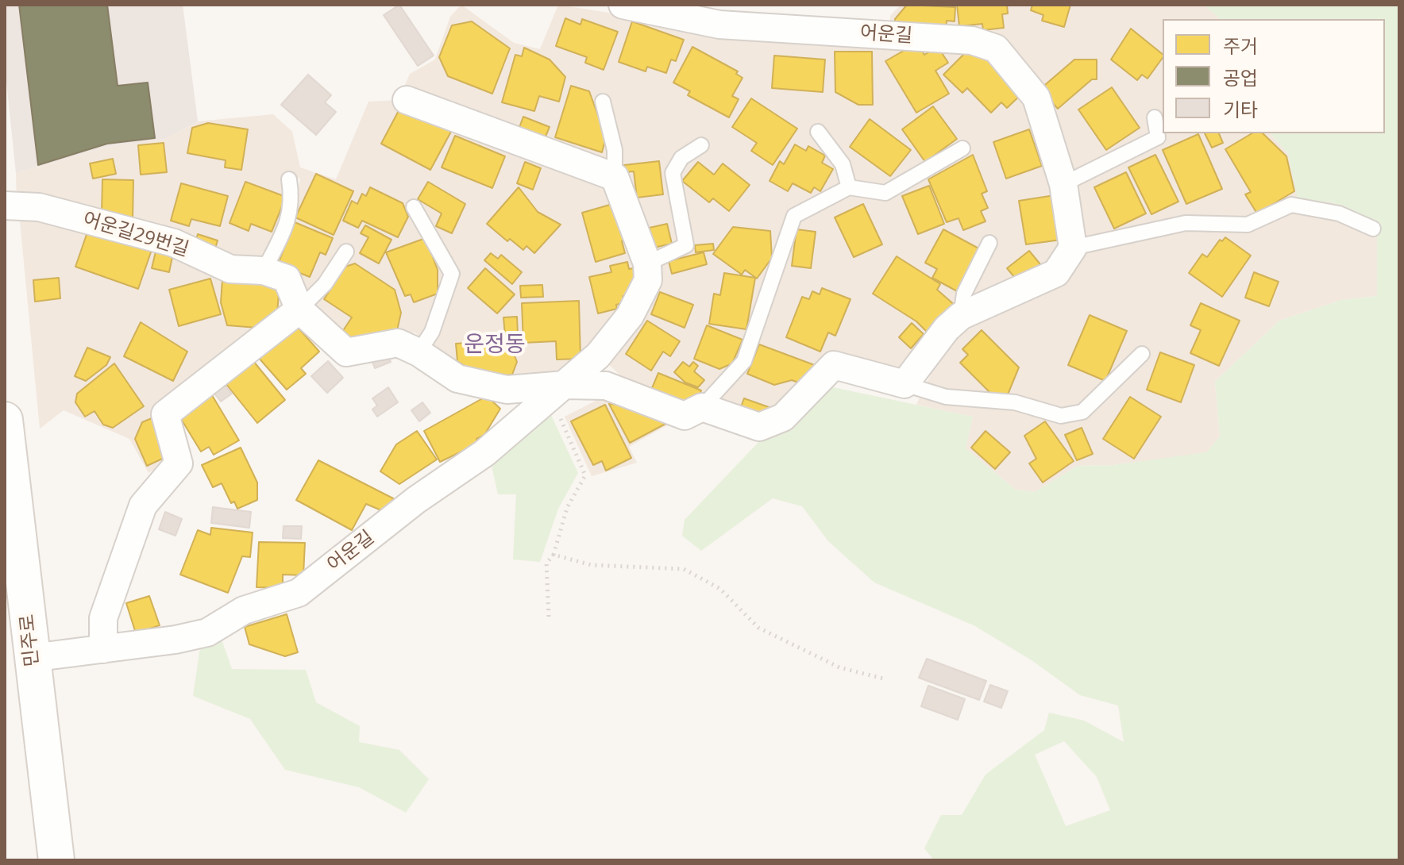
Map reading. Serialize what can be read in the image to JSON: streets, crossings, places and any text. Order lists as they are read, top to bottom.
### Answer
{
  "streets": {
    "main road": ["민주로"],
    "street": ["어운길", "어운길29번길"]
  },
  "crossings": [
    ["어운길", "어운길29번길"],
    ["어운길", "민주로"]
  ],
  "districts": ["운정동"],
  "legend": ["주거", "공업", "기타"]
}
